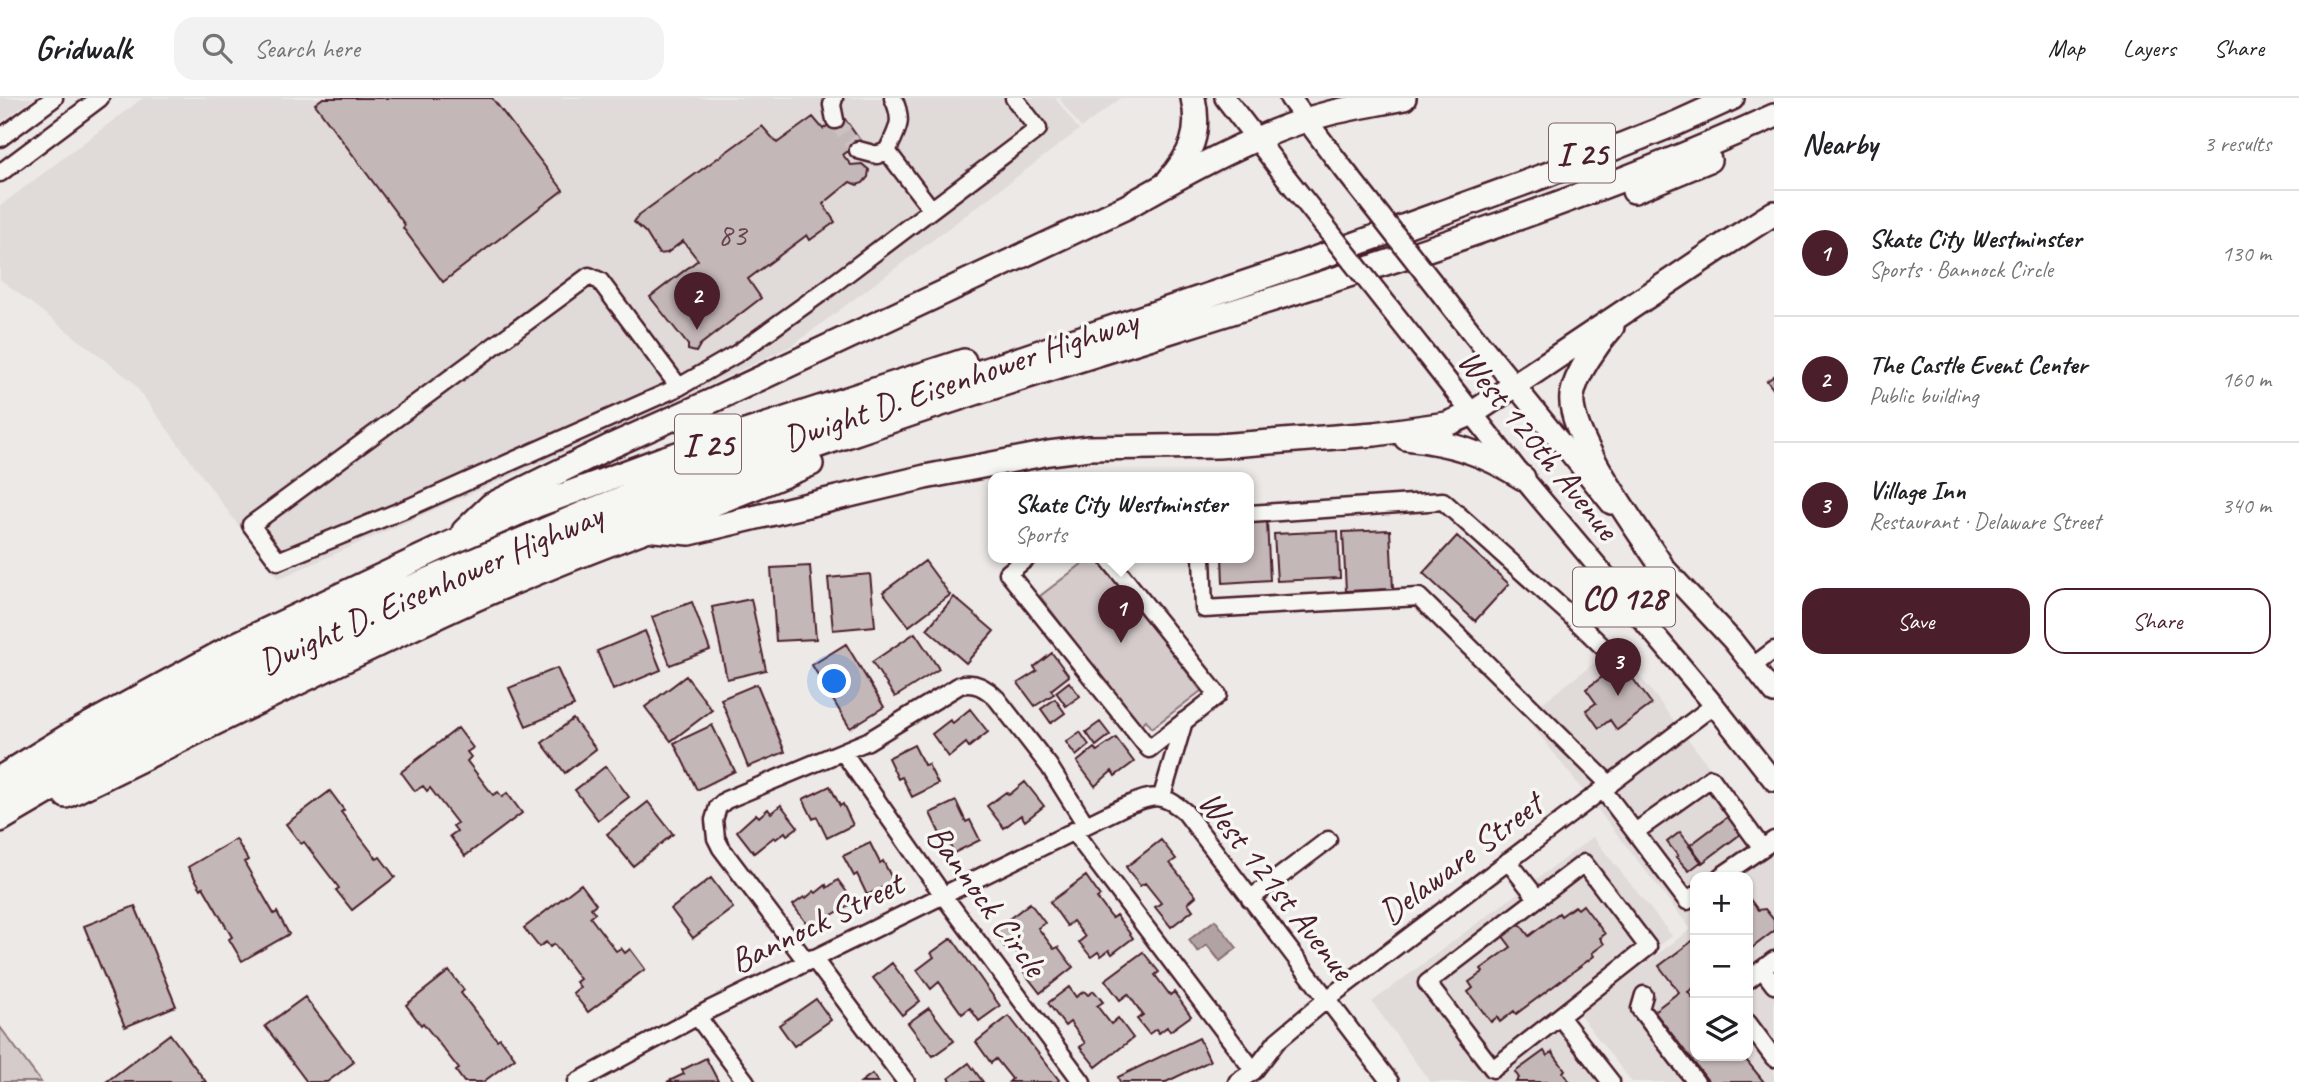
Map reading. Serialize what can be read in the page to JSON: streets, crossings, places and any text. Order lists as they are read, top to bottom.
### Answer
{
  "streets": {
    "highway": ["I 25", "Dwight D. Eisenhower Highway"],
    "main road": ["West 120th Avenue", "CO 128"],
    "street": [
      "Delaware Street",
      "West 121st Avenue",
      "Bannock Circle",
      "Bannock Street"
    ]
  },
  "crossings": [
    ["West 120th Avenue", "Delaware Street"],
    ["Delaware Street", "West 121st Avenue"],
    ["West 121st Avenue", "Bannock Street"],
    ["Bannock Circle", "Bannock Street"]
  ],
  "house_numbers": ["83"],
  "page": {
    "header": "Gridwalk",
    "search": "Search here",
    "nav": ["Map", "Layers", "Share"],
    "heading": ["Nearby", "3 results"],
    "list": [
      {
        "mark": "1",
        "name": "Skate City Westminster",
        "note": "Sports · Bannock Circle",
        "value": "130 m"
      },
      {
        "mark": "2",
        "name": "The Castle Event Center",
        "note": "Public building",
        "value": "160 m"
      },
      {
        "mark": "3",
        "name": "Village Inn",
        "note": "Restaurant · Delaware Street",
        "value": "340 m"
      }
    ],
    "pins": ["2", "1", "3"],
    "popup": ["Skate City Westminster", "Sports"],
    "buttons": ["Save", "Share"],
    "map_buttons": ["+", "−"]
  }
}
